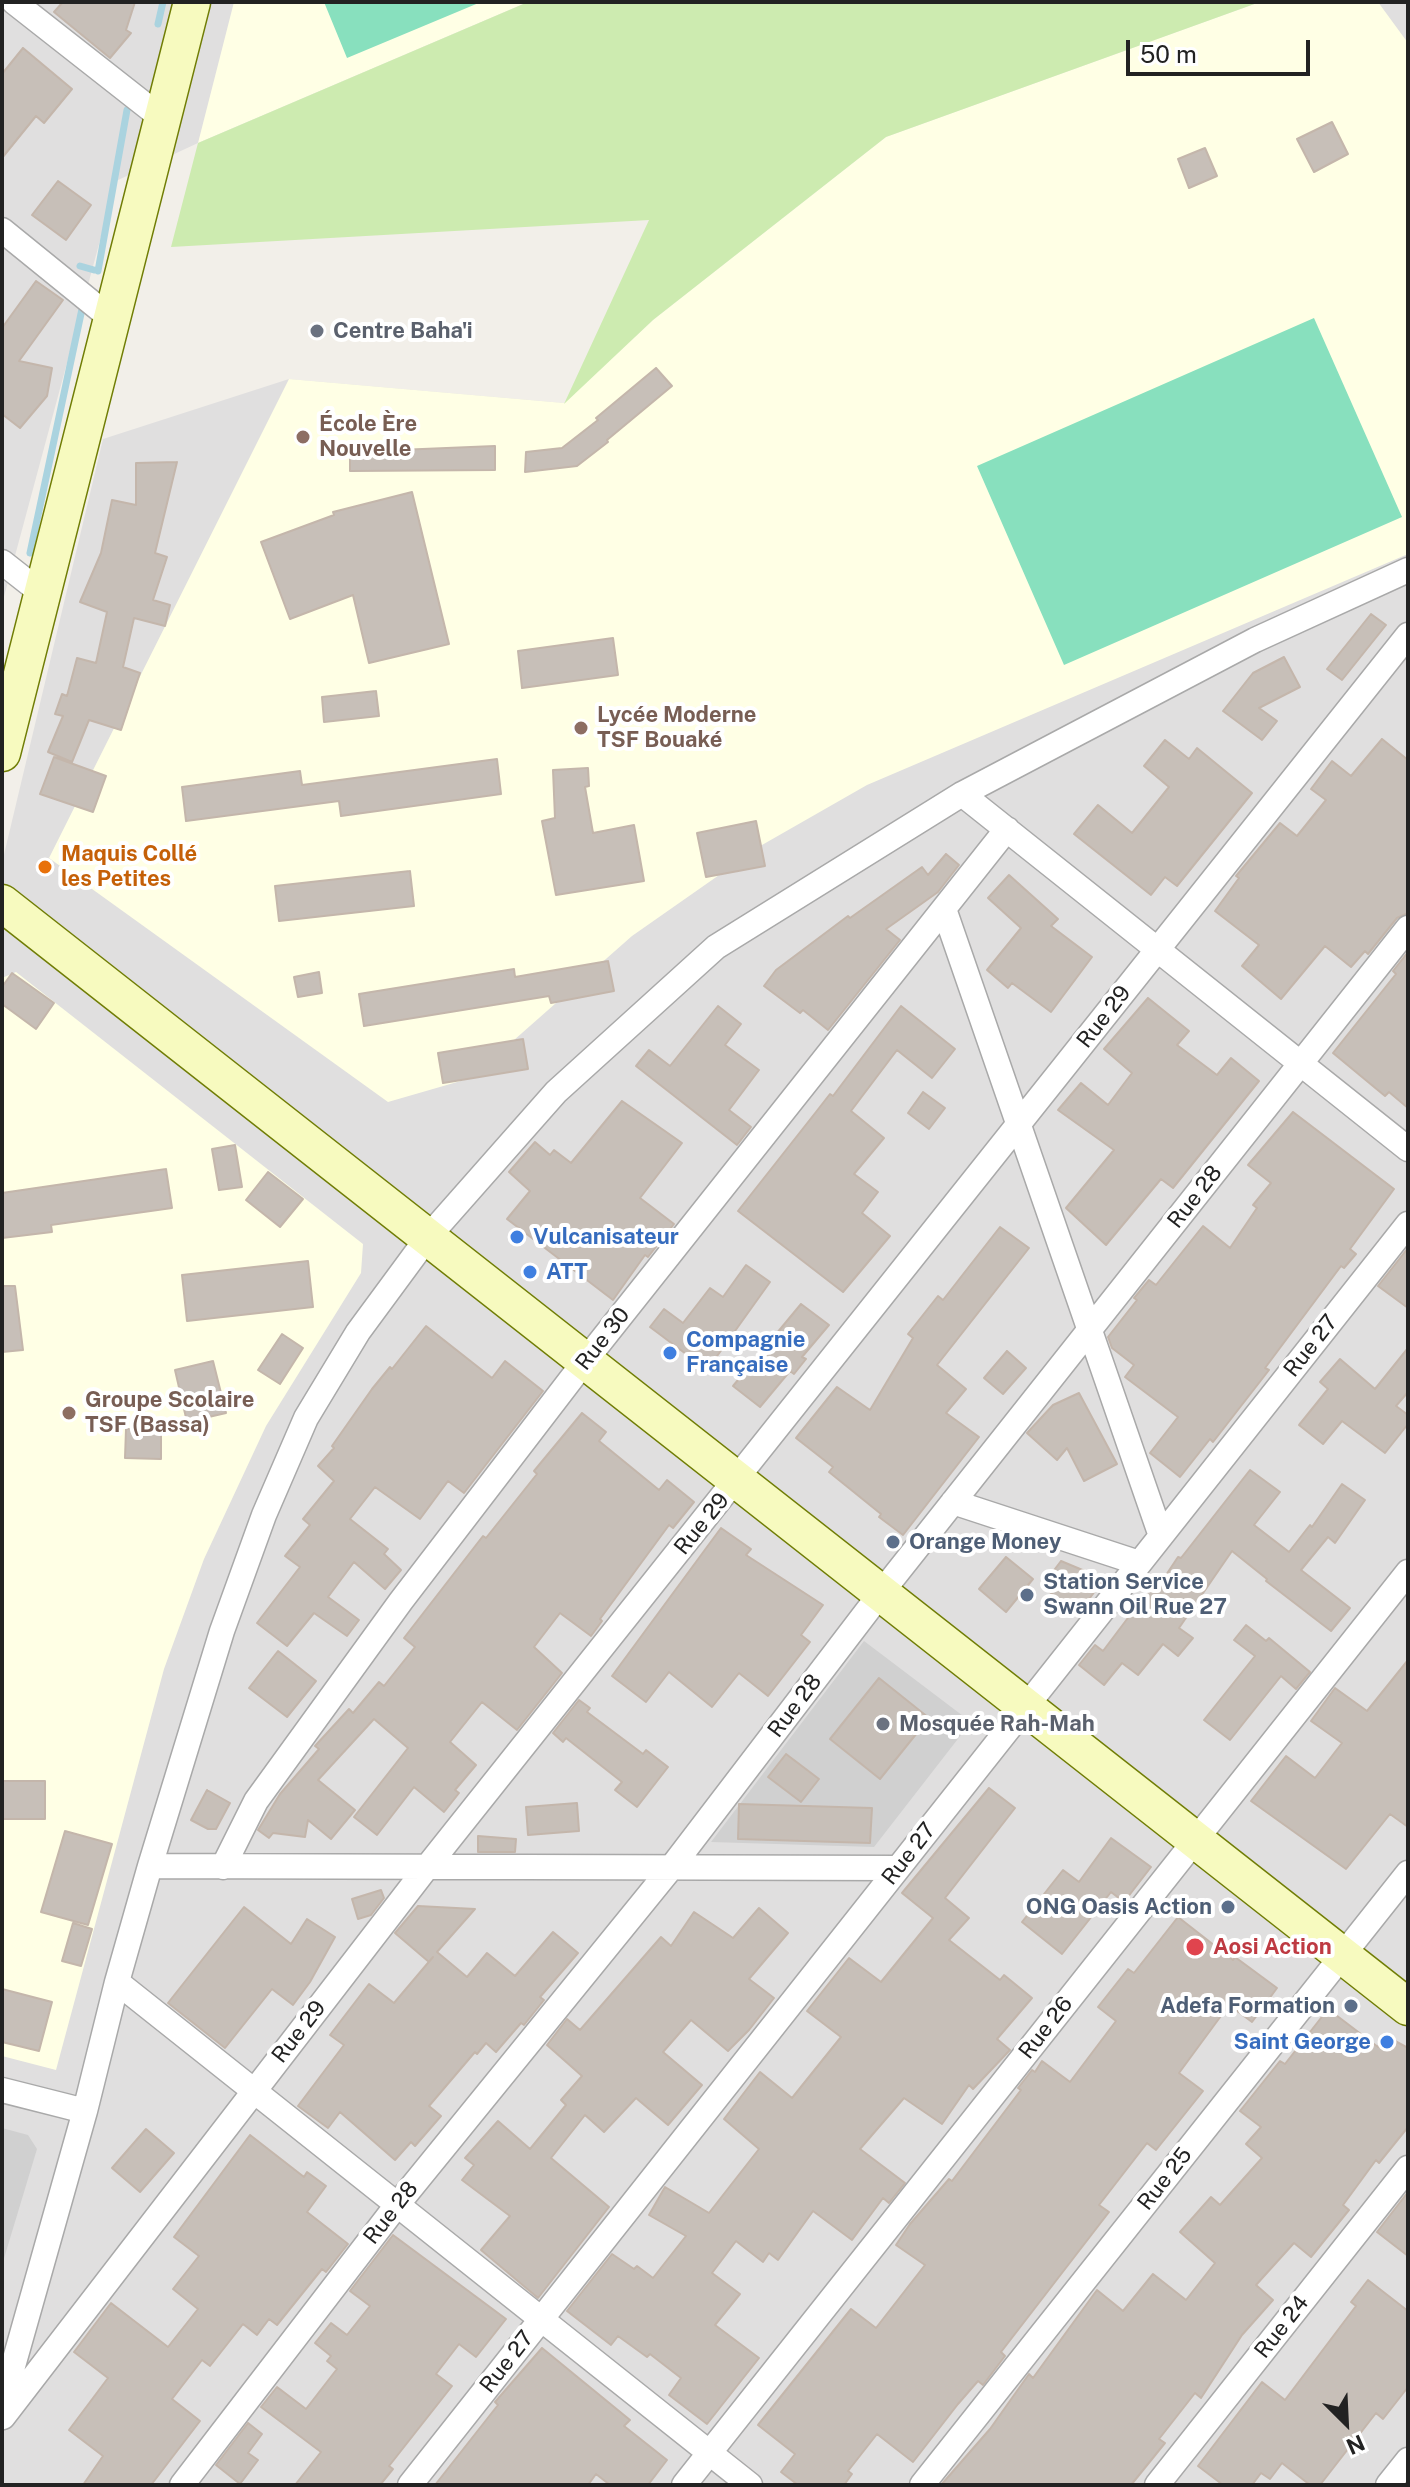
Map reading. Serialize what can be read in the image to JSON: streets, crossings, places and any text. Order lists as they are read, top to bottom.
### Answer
{
  "streets": {
    "street": [
      "Rue 29",
      "Rue 28",
      "Rue 30",
      "Rue 27",
      "Rue 26",
      "Rue 25",
      "Rue 24"
    ]
  },
  "places": [
    "Centre Baha'i",
    "École Ère Nouvelle",
    "Lycée Moderne TSF Bouaké",
    "Maquis Collé les Petites",
    "Vulcanisateur",
    "ATT",
    "Compagnie Française",
    "Groupe Scolaire TSF (Bassa)",
    "Orange Money",
    "Station Service Swann Oil Rue 27",
    "Mosquée Rah-Mah",
    "ONG Oasis Action",
    "Aosi Action",
    "Adefa Formation",
    "Saint George"
  ],
  "scale_bar": "50 m",
  "north": "bottom right"
}
